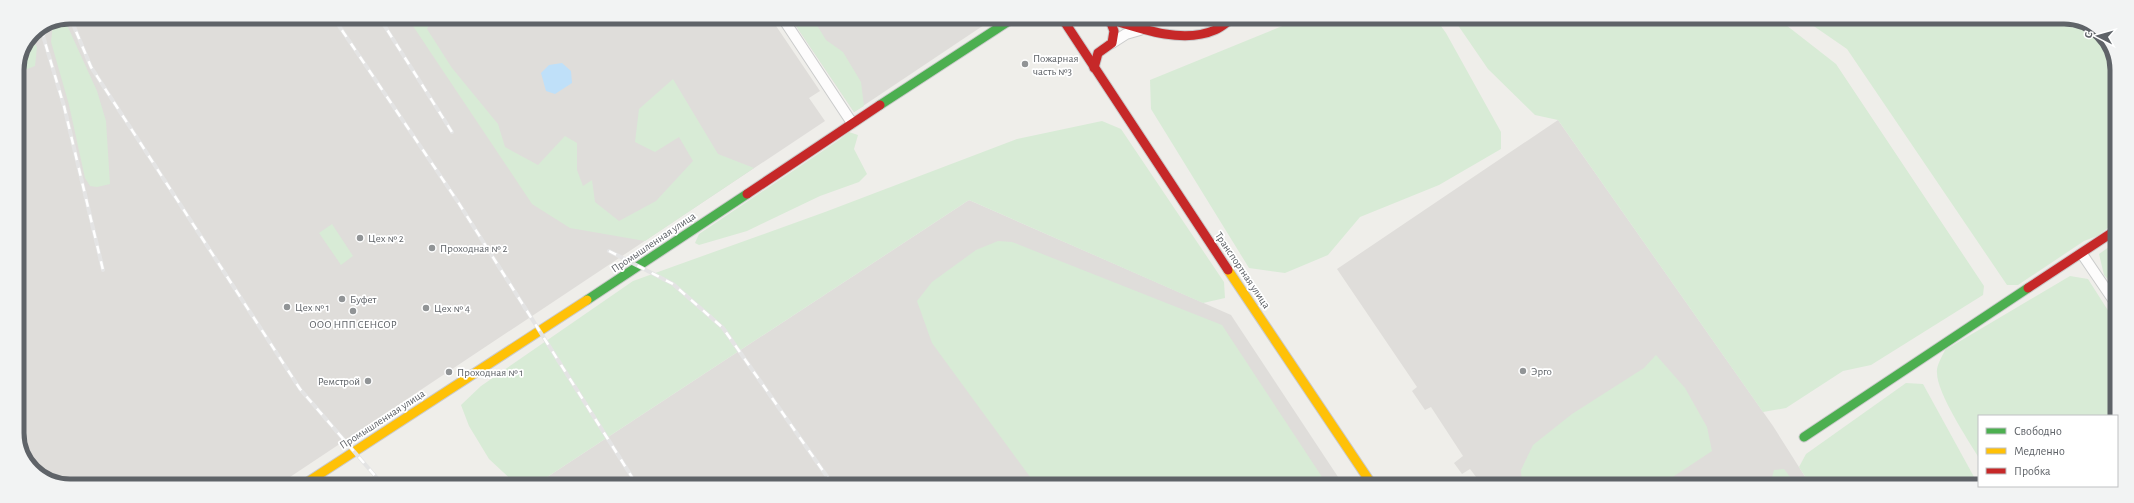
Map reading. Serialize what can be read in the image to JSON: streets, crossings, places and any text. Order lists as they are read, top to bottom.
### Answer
{
  "streets": {
    "street": ["Промышленная улица", "Транспортная улица"]
  },
  "places": [
    "Пожарная часть №3",
    "Цех № 2",
    "Проходная № 2",
    "Буфет",
    "Цех № 1",
    "Цех № 4",
    "ООО НПП СЕНСОР",
    "Эрго",
    "Проходная № 1",
    "Ремстрой"
  ],
  "legend": ["Свободно", "Медленно", "Пробка"],
  "north": "left"
}
